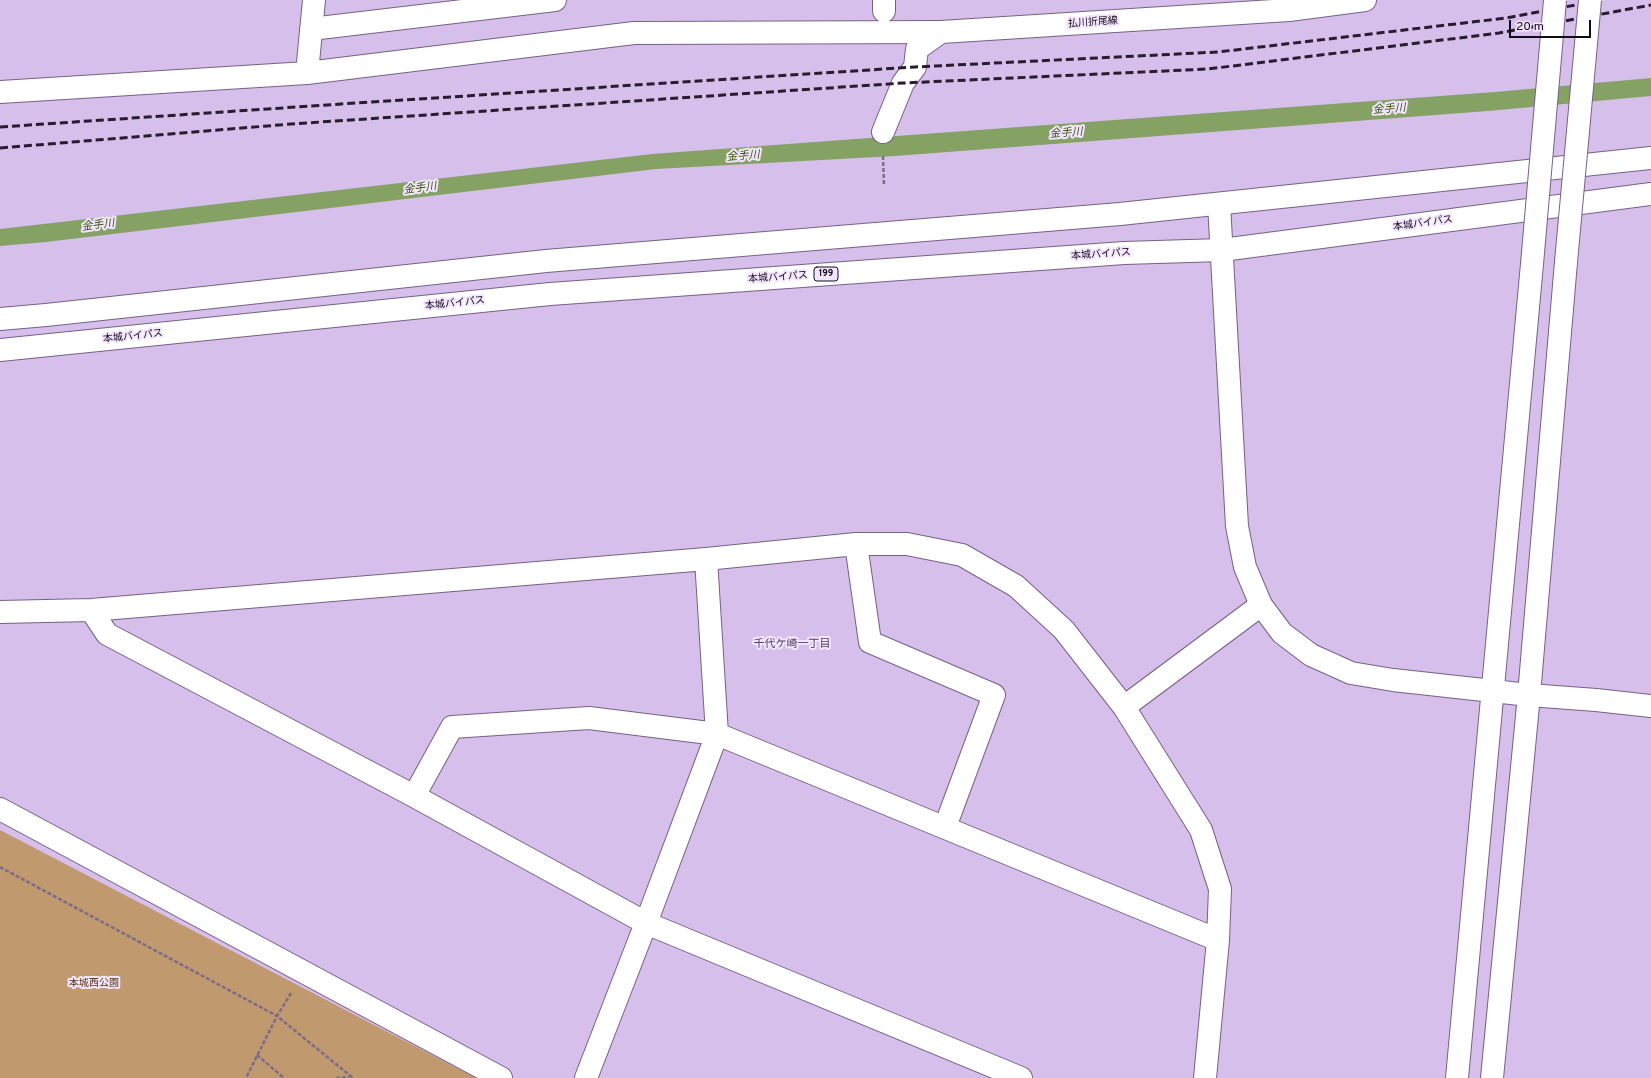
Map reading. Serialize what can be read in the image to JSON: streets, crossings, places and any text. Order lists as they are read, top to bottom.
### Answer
{
  "streets": {
    "main road": ["払川折尾線", "本城バイパス", "199"]
  },
  "districts": ["千代ケ崎一丁目"],
  "water": ["金手川"],
  "parks": ["本城西公園"],
  "scale_bar": "20 m"
}
